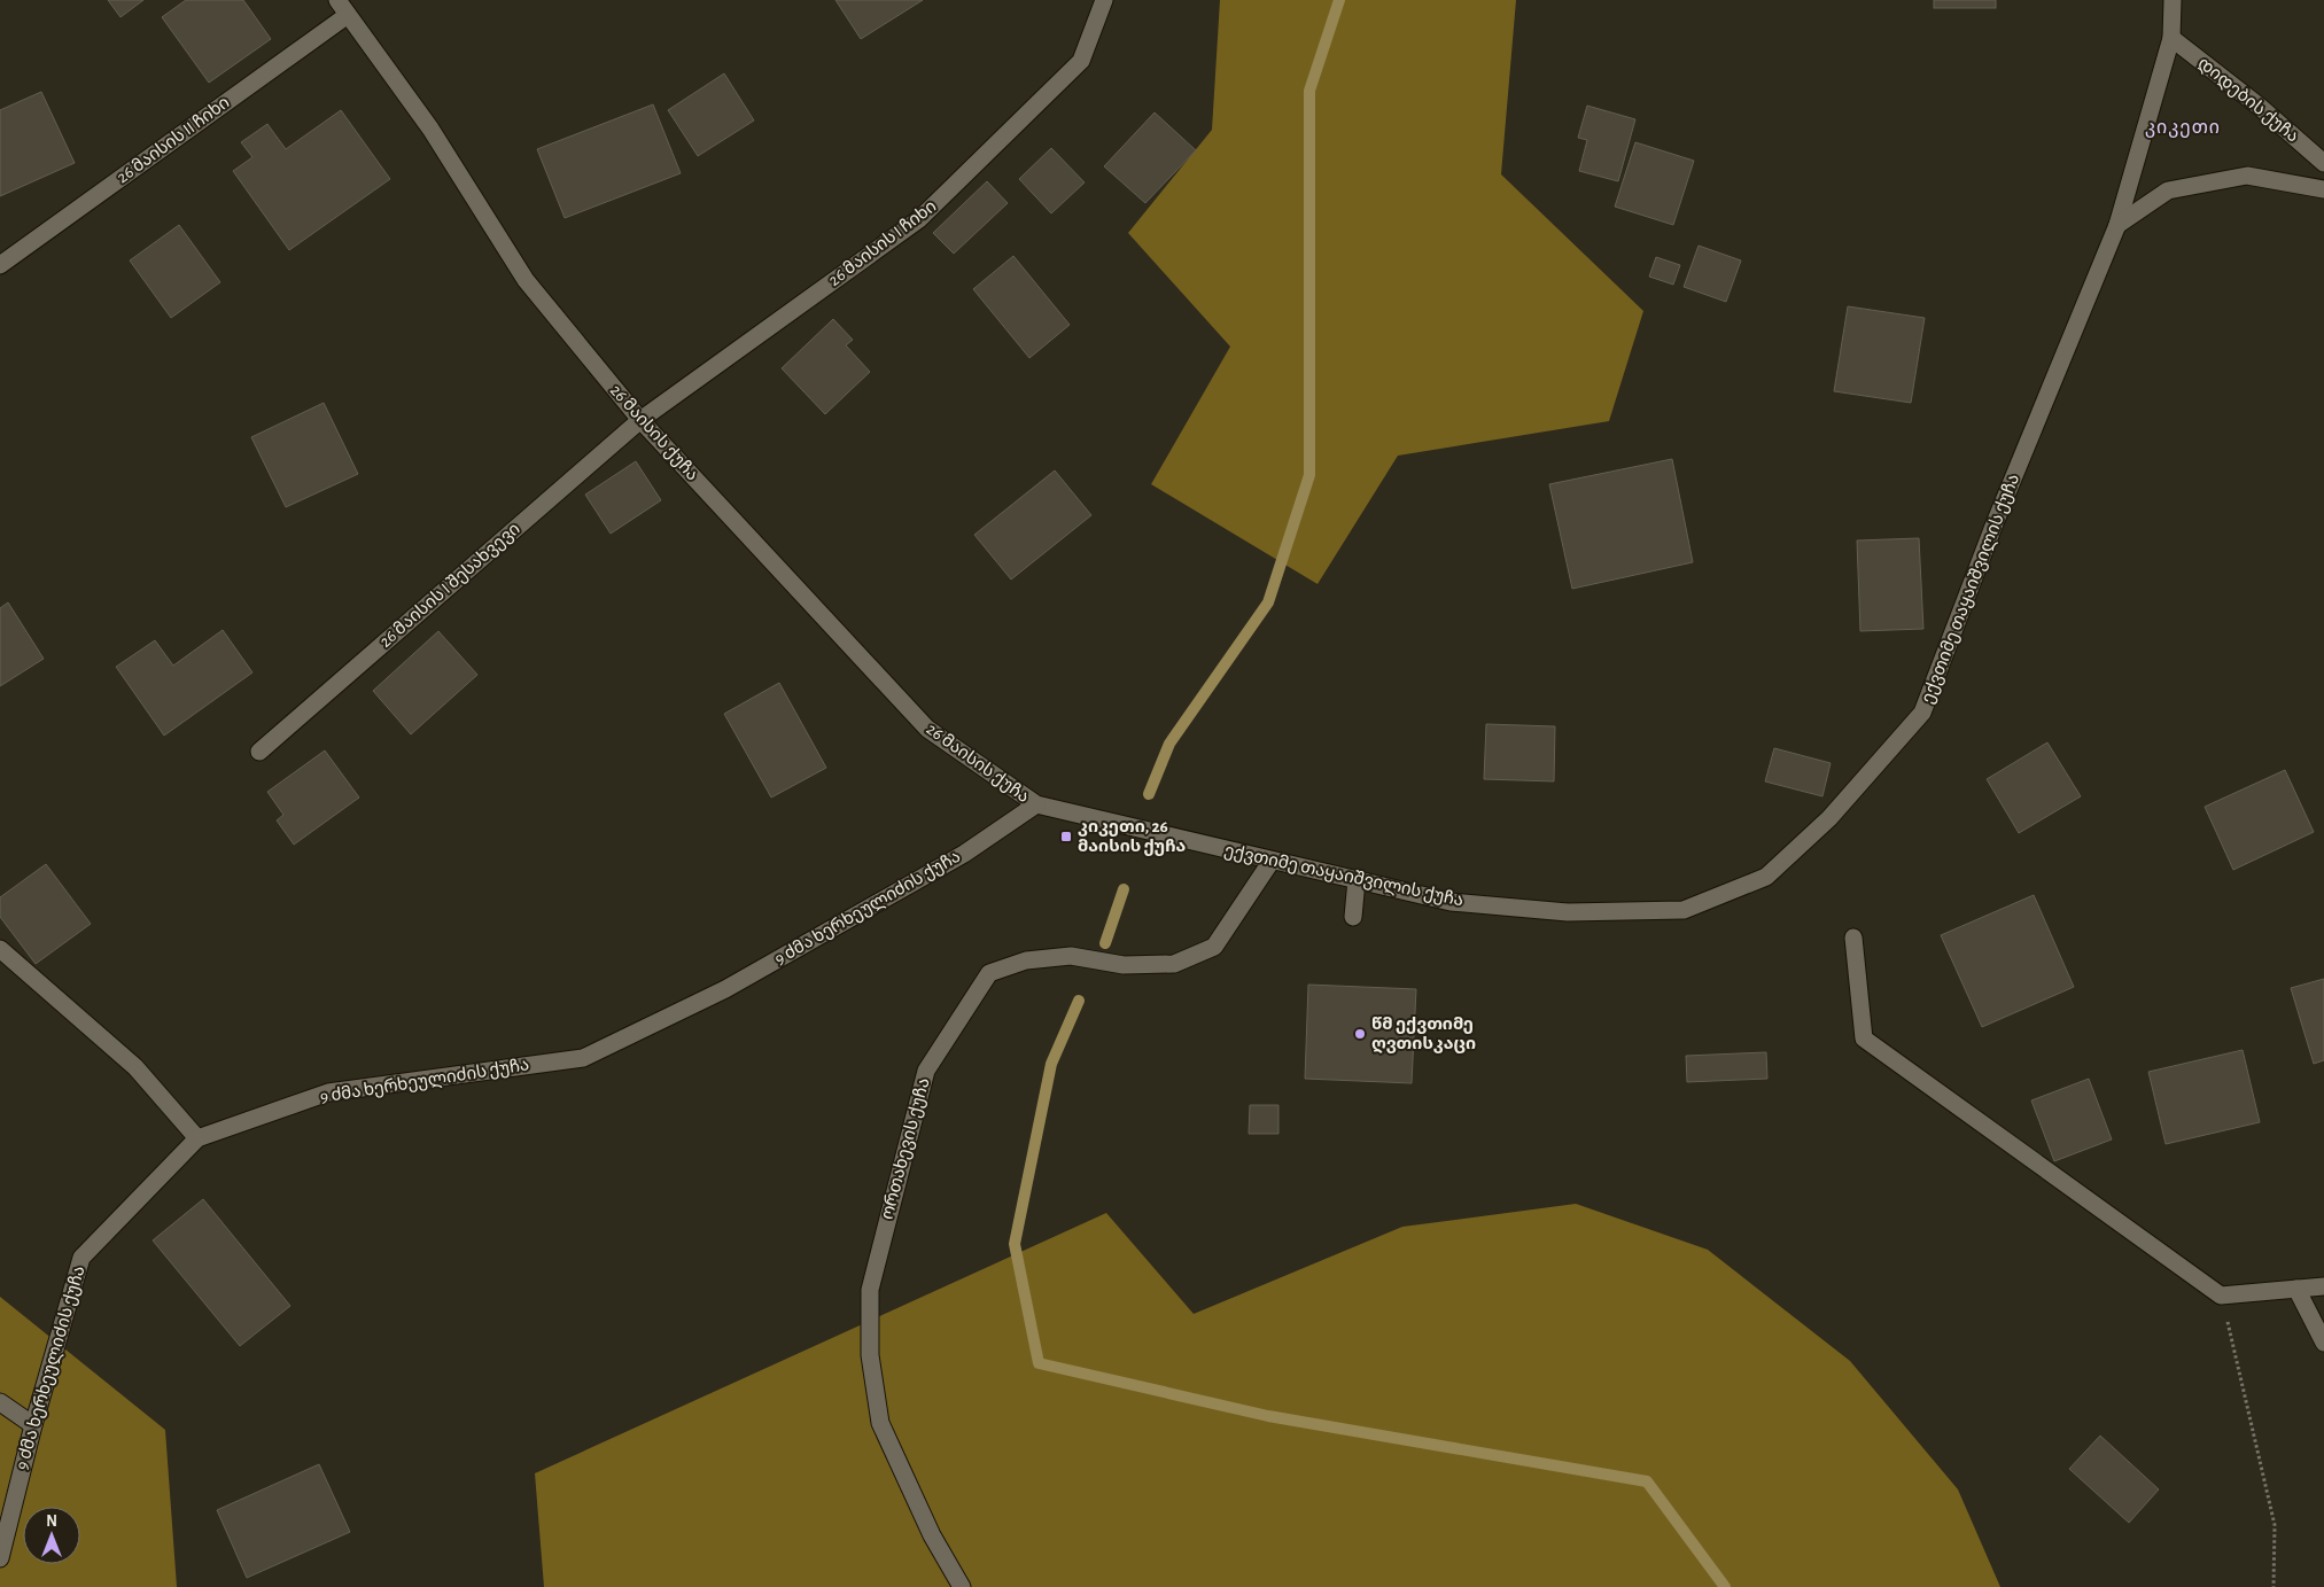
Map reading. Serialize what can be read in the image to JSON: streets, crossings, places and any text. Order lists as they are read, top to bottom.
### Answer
{
  "streets": {
    "street": [
      "დიდების ქუჩა",
      "26 მაისის II ჩიხი",
      "26 მაისის I ჩიხი",
      "26 მაისის ქუჩა",
      "26 მაისის I შესახვევი",
      "ექვთიმე თაყაიშვილის ქუჩა",
      "9 ძმა ხერხეულიძის ქუჩა",
      "ორთახევის ქუჩა"
    ]
  },
  "crossings": [
    ["დიდების ქუჩა", "ექვთიმე თაყაიშვილის ქუჩა"],
    ["26 მაისის II ჩიხი", "26 მაისის ქუჩა"],
    ["26 მაისის I ჩიხი", "26 მაისის ქუჩა"],
    ["26 მაისის I ჩიხი", "26 მაისის I შესახვევი"],
    ["26 მაისის ქუჩა", "26 მაისის I შესახვევი"],
    ["26 მაისის ქუჩა", "ექვთიმე თაყაიშვილის ქუჩა"],
    ["26 მაისის ქუჩა", "9 ძმა ხერხეულიძის ქუჩა"],
    ["ექვთიმე თაყაიშვილის ქუჩა", "9 ძმა ხერხეულიძის ქუჩა"],
    ["ექვთიმე თაყაიშვილის ქუჩა", "ორთახევის ქუჩა"]
  ],
  "districts": ["კიკეთი"],
  "places": {
    "transit": ["კიკეთი, 26 მაისის ქუჩა"],
    "other": ["წმ ექვთიმე ღვთისკაცი"]
  },
  "north": "top"
}
